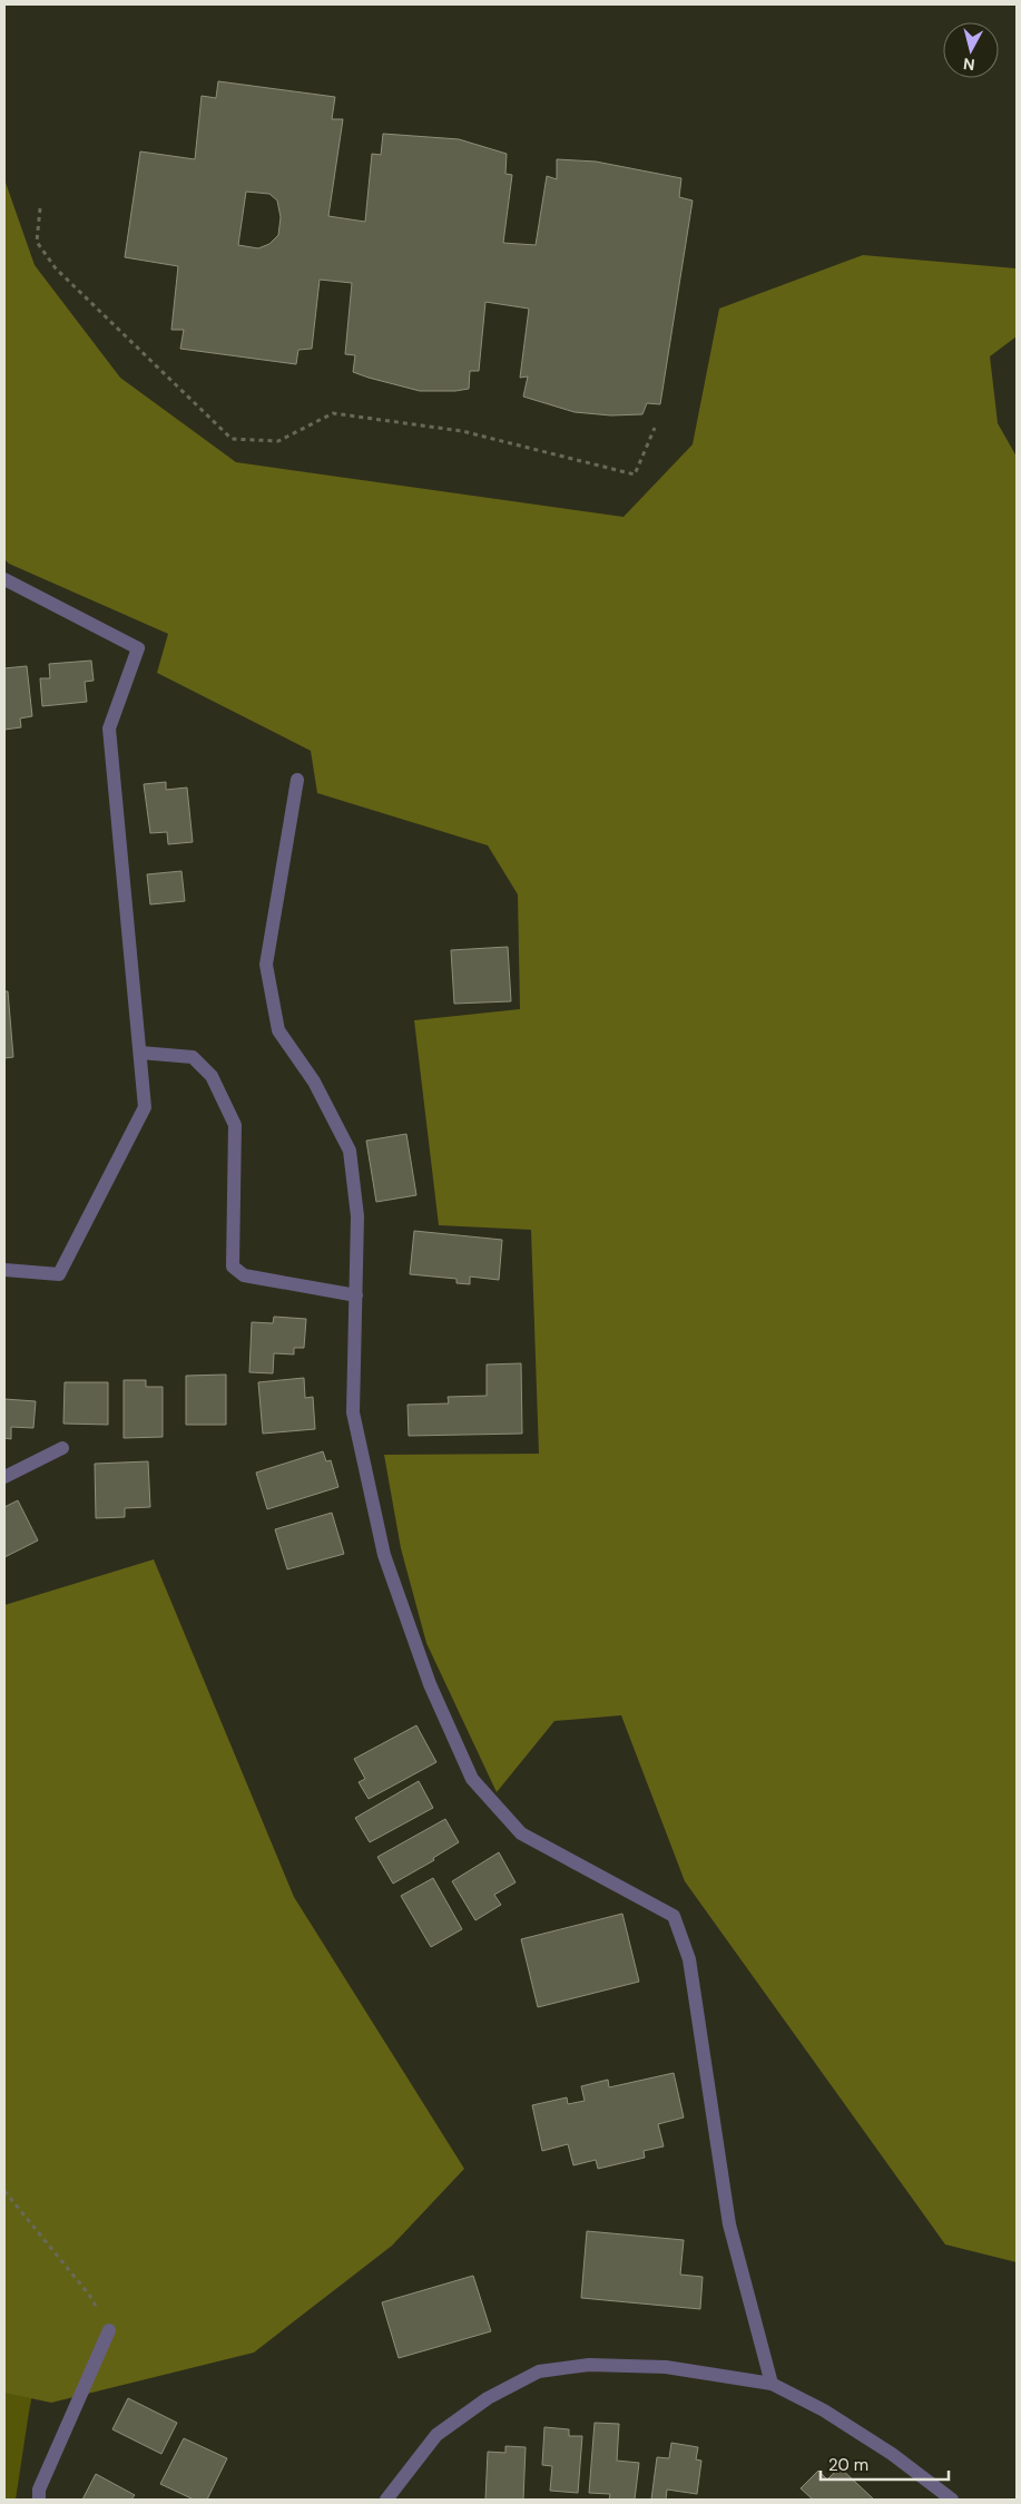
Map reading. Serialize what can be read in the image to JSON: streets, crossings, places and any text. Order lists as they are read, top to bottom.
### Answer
{
  "scale_bar": "20 m",
  "north": "bottom"
}
